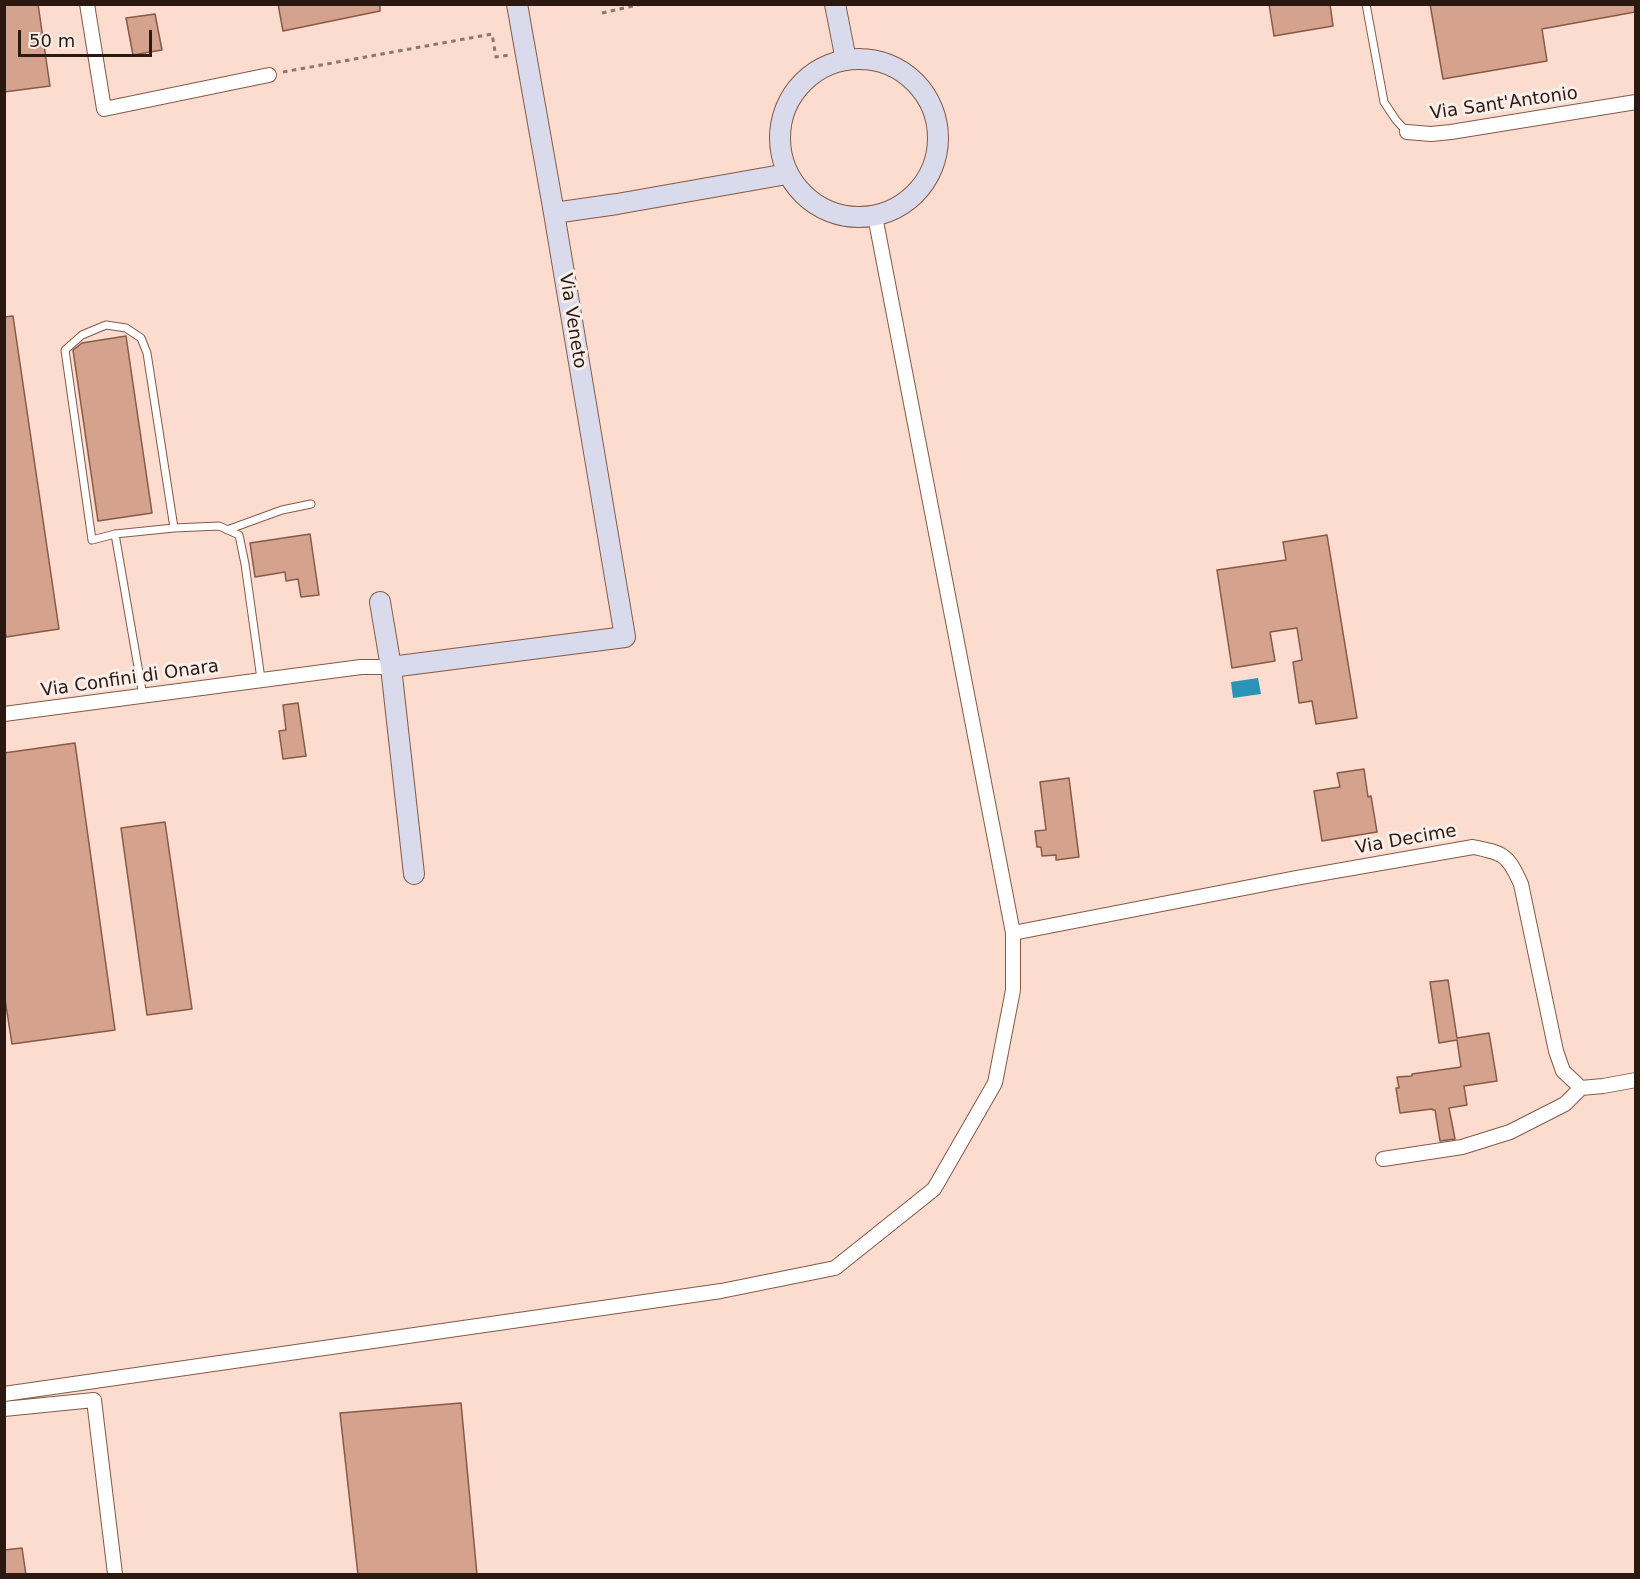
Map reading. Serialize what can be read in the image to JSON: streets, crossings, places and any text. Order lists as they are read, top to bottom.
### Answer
{
  "streets": {
    "street": [
      "Via Sant'Antonio",
      "Via Veneto",
      "Via Confini di Onara",
      "Via Decime"
    ]
  },
  "crossings": [
    ["Via Veneto", "Via Confini di Onara"]
  ],
  "scale_bar": "50 m"
}
